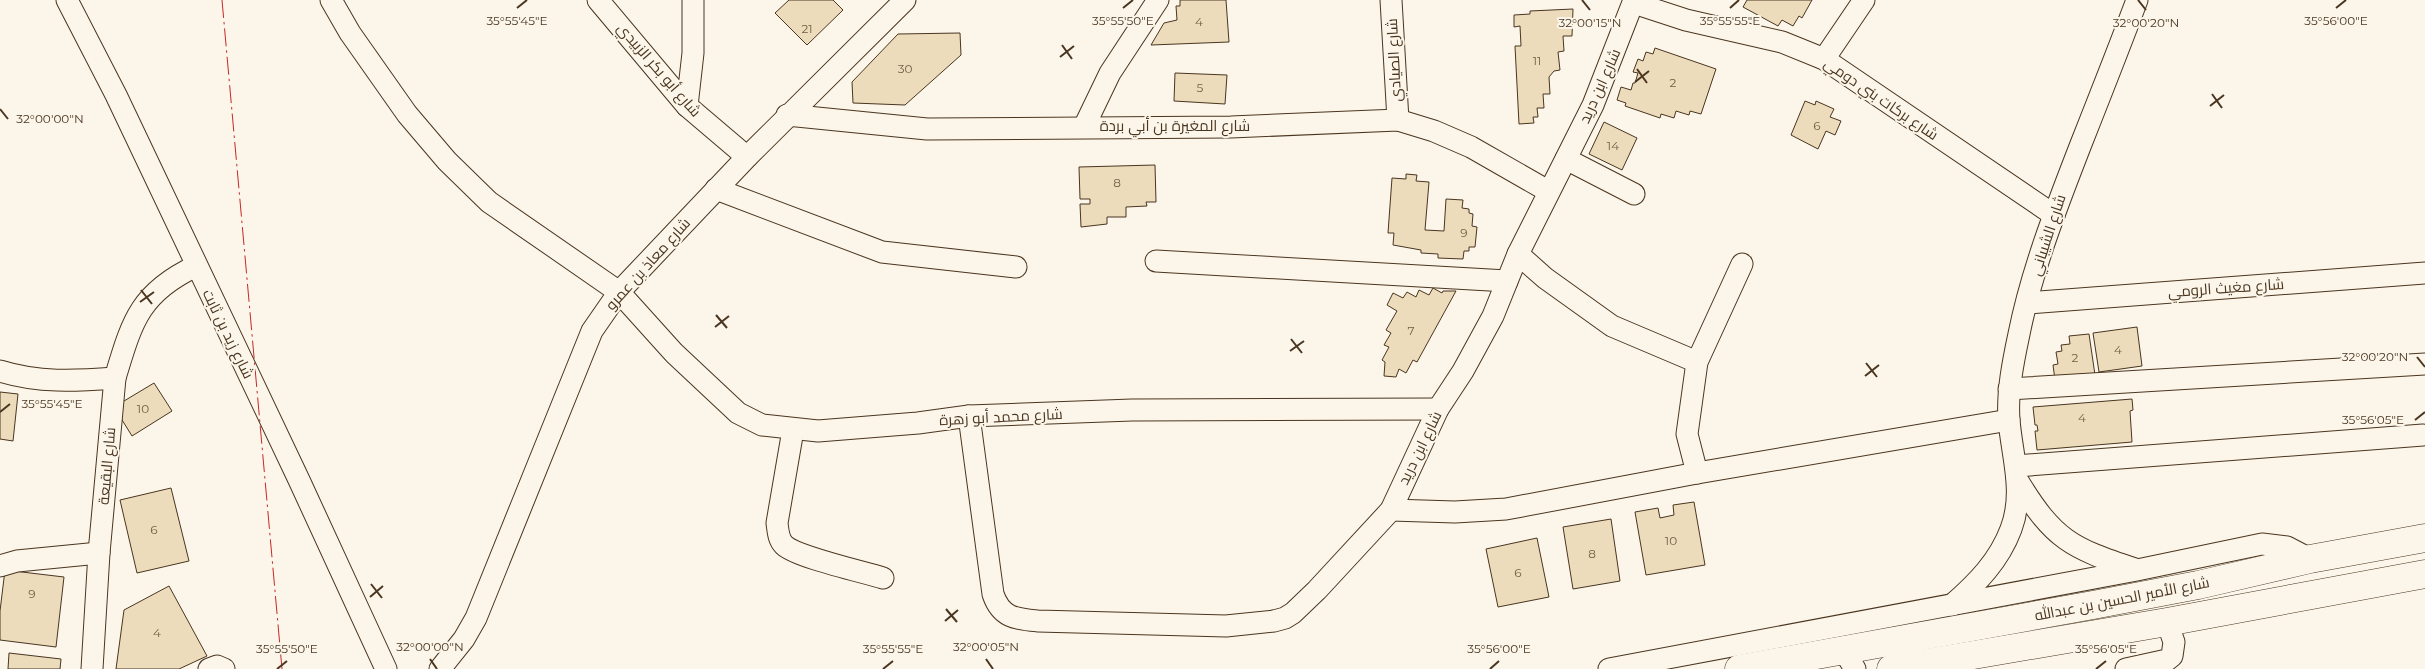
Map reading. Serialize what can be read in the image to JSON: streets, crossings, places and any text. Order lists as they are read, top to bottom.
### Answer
{
  "streets": {
    "main road": ["شارع الأمير الحسين بن عبدالله"],
    "street": [
      "شارع الصيادي",
      "شارع أبو بكر الزبيدي",
      "شارع ابن دريد",
      "شارع بركات بني دومي",
      "شارع المغيرة بن أبي بردة",
      "شارع الشيباني",
      "شارع معاذ بن عمرو",
      "شارع مغيث الرومي",
      "شارع زيد بن ثابت",
      "شارع محمد أبو زهرة",
      "شارع البقيعة"
    ]
  },
  "crossings": [
    ["شارع الصيادي", "شارع المغيرة بن أبي بردة"],
    ["شارع أبو بكر الزبيدي", "شارع معاذ بن عمرو"],
    ["شارع ابن دريد", "شارع بركات بني دومي"],
    ["شارع ابن دريد", "شارع المغيرة بن أبي بردة"],
    ["شارع ابن دريد", "شارع محمد أبو زهرة"],
    ["شارع بركات بني دومي", "شارع الشيباني"],
    ["شارع المغيرة بن أبي بردة", "شارع معاذ بن عمرو"],
    ["شارع الشيباني", "شارع مغيث الرومي"],
    ["شارع معاذ بن عمرو", "شارع محمد أبو زهرة"],
    ["شارع زيد بن ثابت", "شارع البقيعة"]
  ],
  "house_numbers": [
    "4",
    "21",
    "11",
    "30",
    "2",
    "5",
    "6",
    "14",
    "8",
    "9",
    "7",
    "4",
    "2",
    "10",
    "4",
    "6",
    "10",
    "8",
    "6",
    "9",
    "4"
  ],
  "coordinates": [
    "35°55'45\"E",
    "35°55'50\"E",
    "35°55'55\"E",
    "35°56'00\"E",
    "32°00'15\"N",
    "32°00'20\"N",
    "32°00'00\"N",
    "35°56'05\"E",
    "32°00'05\"N"
  ]
}
